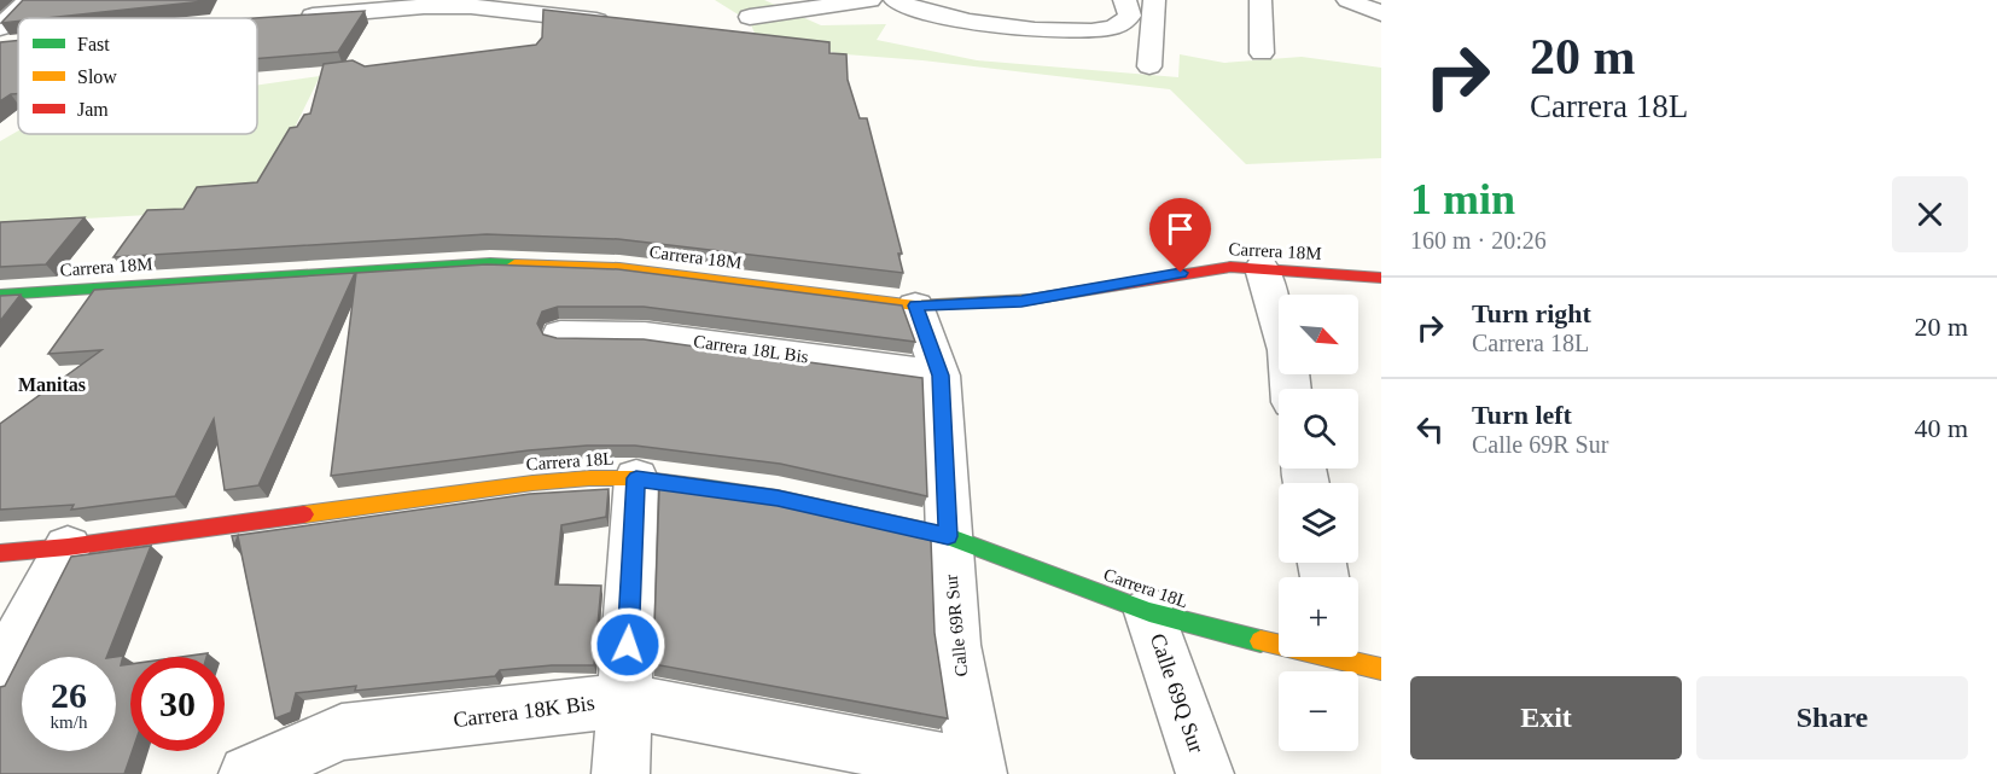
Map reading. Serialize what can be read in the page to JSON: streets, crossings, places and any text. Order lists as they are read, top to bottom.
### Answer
{
  "streets": {
    "street": [
      "Carrera 18M",
      "Carrera 18L Bis",
      "Carrera 18L",
      "Calle 69R Sur",
      "Calle 69Q Sur",
      "Carrera 18K Bis"
    ]
  },
  "crossings": [
    ["Carrera 18M", "Calle 69R Sur"],
    ["Carrera 18L Bis", "Calle 69R Sur"],
    ["Carrera 18L", "Calle 69R Sur"],
    ["Carrera 18L", "Calle 69Q Sur"],
    ["Calle 69R Sur", "Carrera 18K Bis"]
  ],
  "districts": ["Manitas"],
  "legend": ["Fast", "Slow", "Jam"],
  "north": "bottom right",
  "page": {
    "turn": ["20 m", "Carrera 18L"],
    "heading": ["1 min", "160 m · 20:26"],
    "list": [
      {
        "name": "Turn right",
        "note": "Carrera 18L",
        "value": "20 m"
      },
      {
        "name": "Turn left",
        "note": "Calle 69R Sur",
        "value": "40 m"
      }
    ],
    "map_buttons": ["+", "−"],
    "speed": "26 km/h",
    "limit": "30",
    "buttons": ["Exit", "Share"]
  }
}
